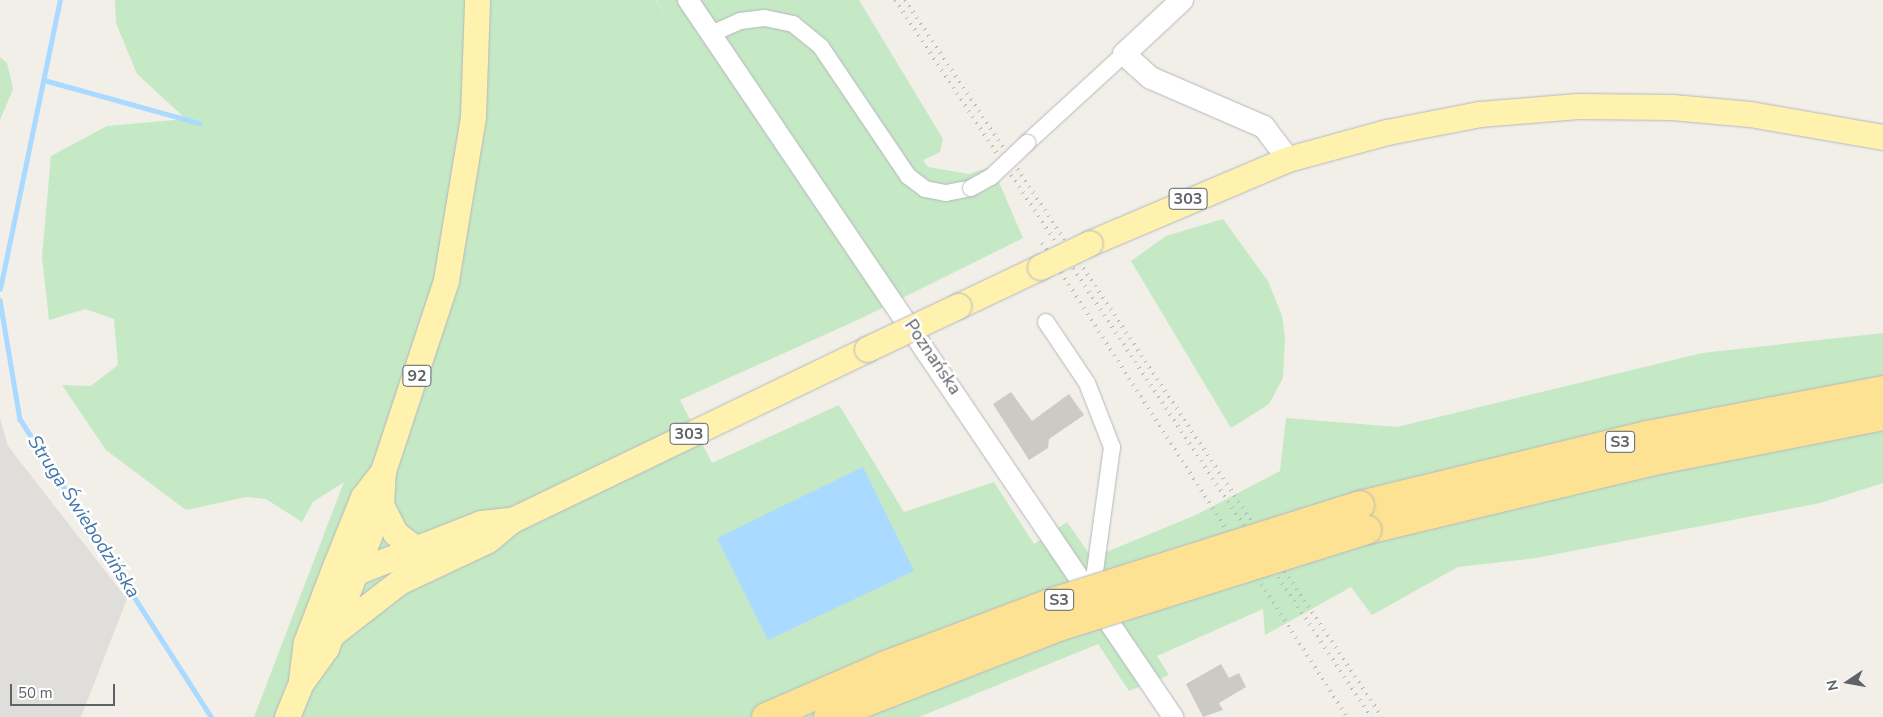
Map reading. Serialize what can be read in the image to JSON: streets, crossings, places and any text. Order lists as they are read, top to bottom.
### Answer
{
  "streets": {
    "highway": ["S3"],
    "main road": ["303", "92"],
    "street": ["Poznańska"]
  },
  "crossings": [
    ["303", "92"]
  ],
  "water": ["Struga Świebodzińska"],
  "scale_bar": "50 m",
  "north": "left"
}
